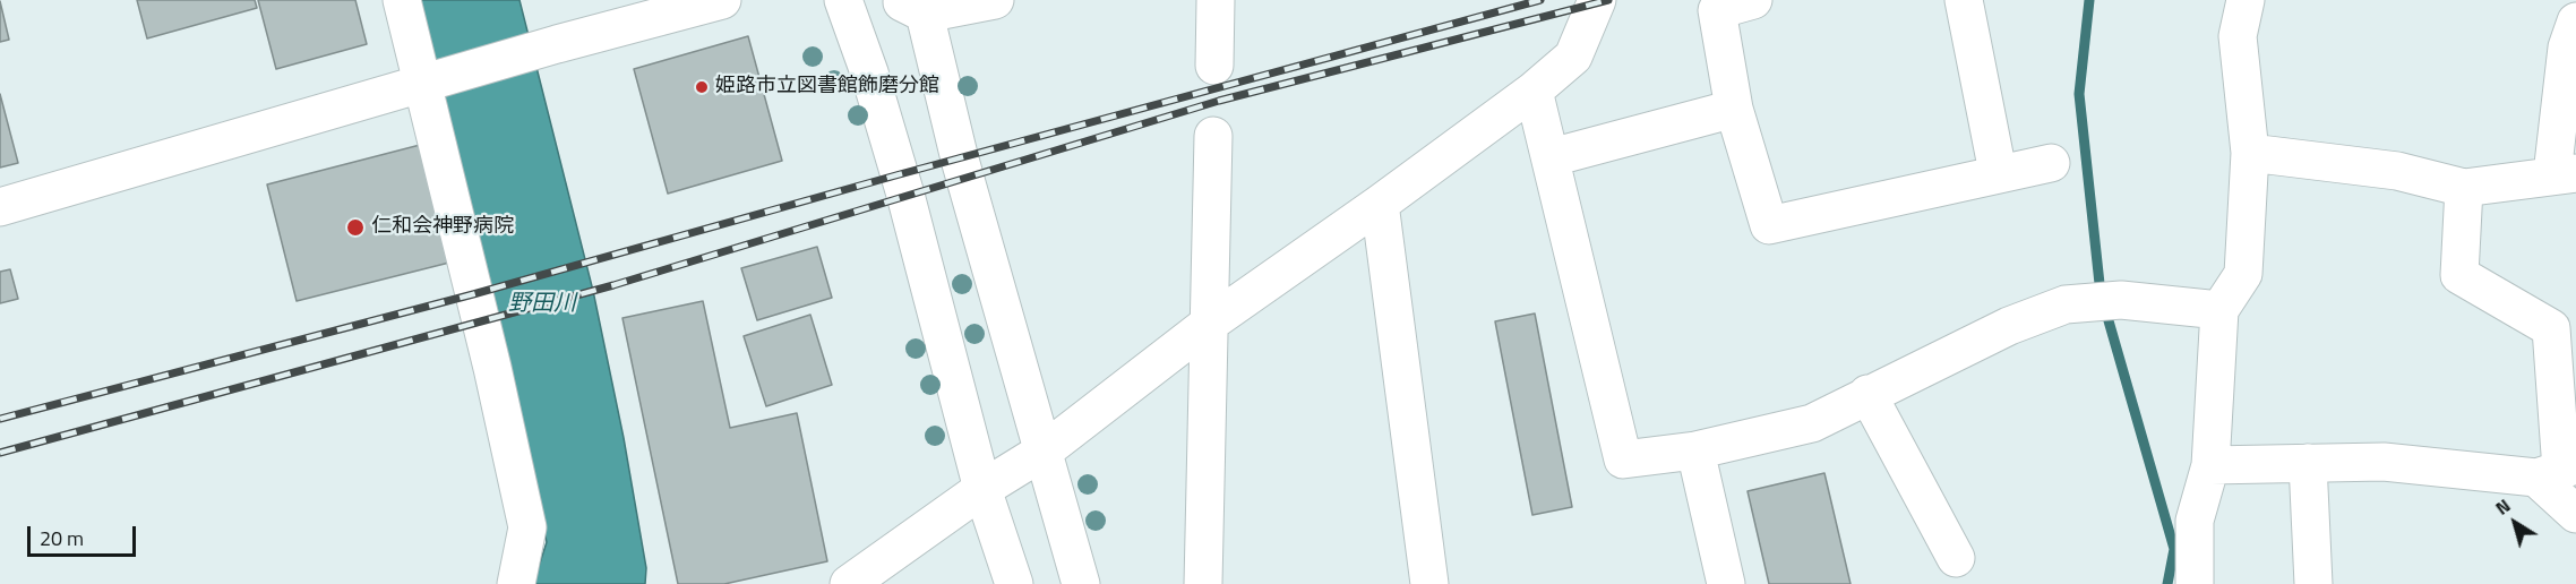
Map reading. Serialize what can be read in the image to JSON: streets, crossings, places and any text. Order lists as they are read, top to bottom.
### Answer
{
  "water": ["野田川"],
  "places": ["姫路市立図書館飾磨分館", "仁和会神野病院"],
  "scale_bar": "20 m",
  "north": "top left"
}
